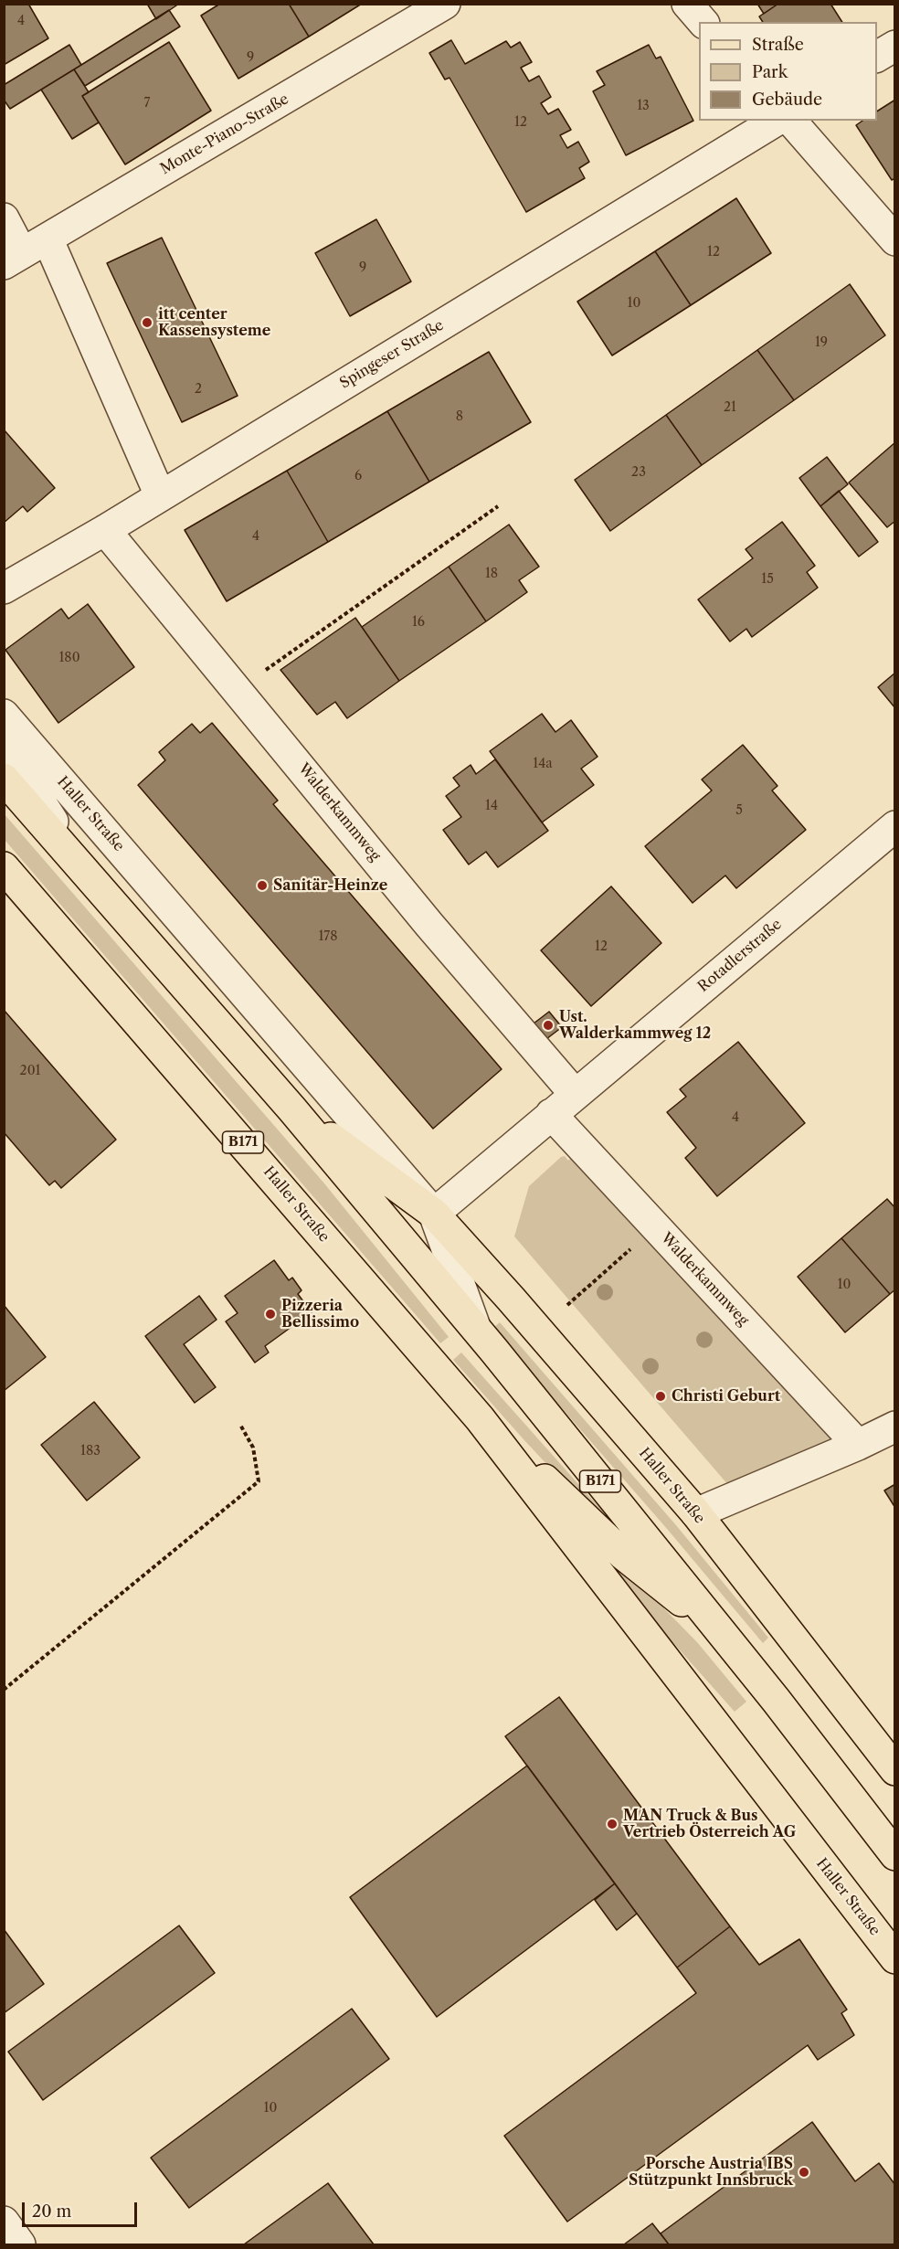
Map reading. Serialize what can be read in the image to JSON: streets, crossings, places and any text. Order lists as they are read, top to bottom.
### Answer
{
  "streets": {
    "main road": ["Haller Straße", "B171"],
    "street": [
      "Monte-Piano-Straße",
      "Spingeser Straße",
      "Walderkammweg",
      "Rotadlerstraße"
    ]
  },
  "crossings": [
    ["Spingeser Straße", "Walderkammweg"],
    ["Walderkammweg", "Rotadlerstraße"],
    ["Haller Straße", "Rotadlerstraße"]
  ],
  "places": [
    "itt center Kassensysteme",
    "Sanitär-Heinze",
    "Ust. Walderkammweg 12",
    "Pizzeria Bellissimo",
    "Christi Geburt",
    "MAN Truck & Bus Vertrieb Österreich AG",
    "Porsche Austria IBS Stützpunkt Innsbruck"
  ],
  "house_numbers": [
    "4",
    "9",
    "7",
    "13",
    "12",
    "12",
    "9",
    "10",
    "19",
    "2",
    "21",
    "8",
    "23",
    "6",
    "4",
    "18",
    "15",
    "16",
    "180",
    "14a",
    "14",
    "5",
    "178",
    "12",
    "201",
    "4",
    "10",
    "183",
    "10"
  ],
  "legend": ["Straße", "Park", "Gebäude"],
  "scale_bar": "20 m"
}
